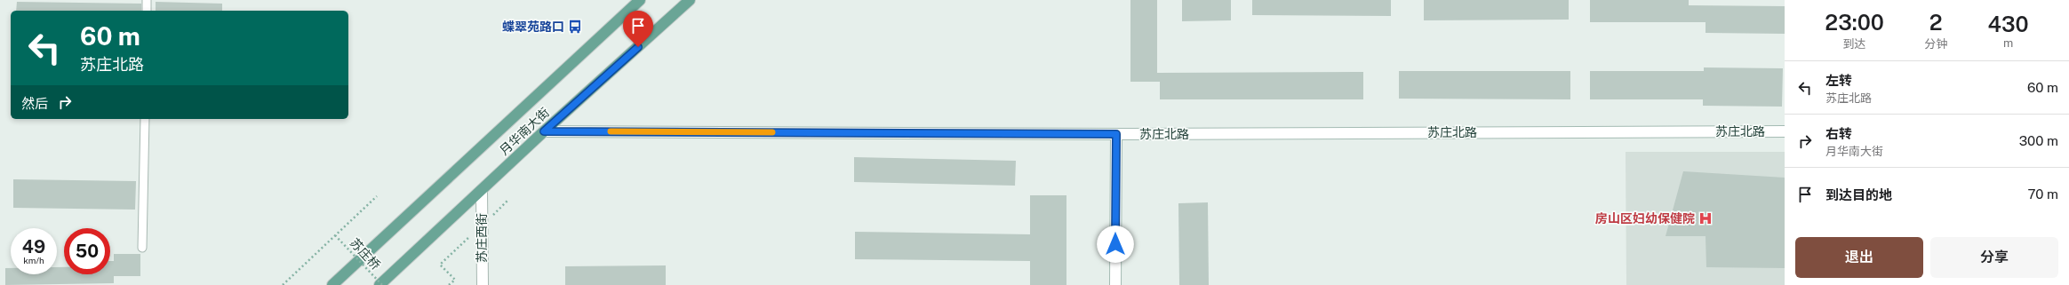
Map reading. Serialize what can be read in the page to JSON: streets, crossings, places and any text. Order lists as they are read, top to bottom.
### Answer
{
  "streets": {
    "main road": ["月华南大街"],
    "street": ["苏庄北路", "苏庄西街"],
    "path": ["苏庄桥"]
  },
  "crossings": [
    ["月华南大街", "苏庄北路"],
    ["月华南大街", "苏庄西街"],
    ["月华南大街", "苏庄桥"]
  ],
  "places": {
    "bus stop": ["蝶翠苑路口"],
    "hospital": ["房山区妇幼保健院"]
  },
  "page": {
    "eta": [
      "23:00",
      "到达",
      "2",
      "分钟",
      "430",
      "m"
    ],
    "turn": ["60 m", "苏庄北路"],
    "list": [
      {
        "name": "左转",
        "note": "苏庄北路",
        "value": "60 m"
      },
      {
        "name": "右转",
        "note": "月华南大街",
        "value": "300 m"
      },
      {
        "name": "到达目的地",
        "value": "70 m"
      }
    ],
    "then": "然后",
    "speed": "49 km/h",
    "limit": "50",
    "buttons": ["退出", "分享"]
  }
}
